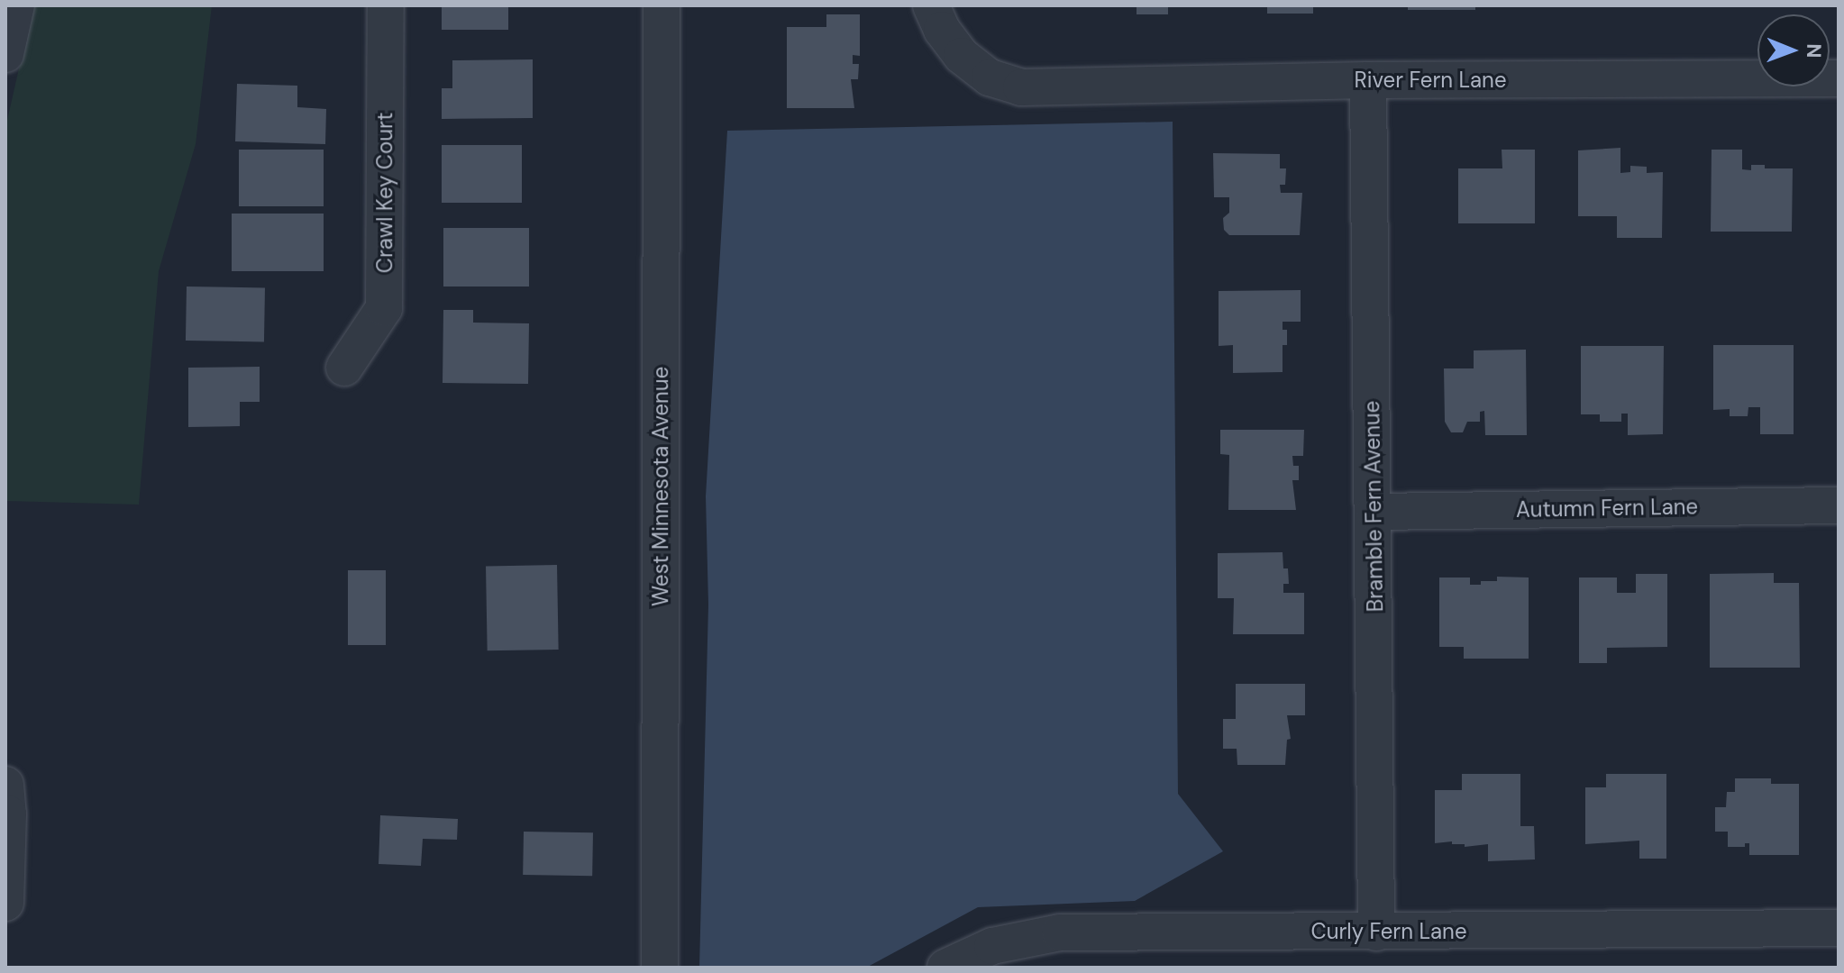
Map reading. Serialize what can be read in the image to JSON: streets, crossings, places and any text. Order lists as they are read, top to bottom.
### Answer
{
  "streets": {
    "street": [
      "River Fern Lane",
      "Crawl Key Court",
      "West Minnesota Avenue",
      "Bramble Fern Avenue",
      "Autumn Fern Lane",
      "Curly Fern Lane"
    ]
  },
  "crossings": [
    ["River Fern Lane", "Bramble Fern Avenue"],
    ["Bramble Fern Avenue", "Autumn Fern Lane"],
    ["Bramble Fern Avenue", "Curly Fern Lane"]
  ],
  "north": "right"
}
